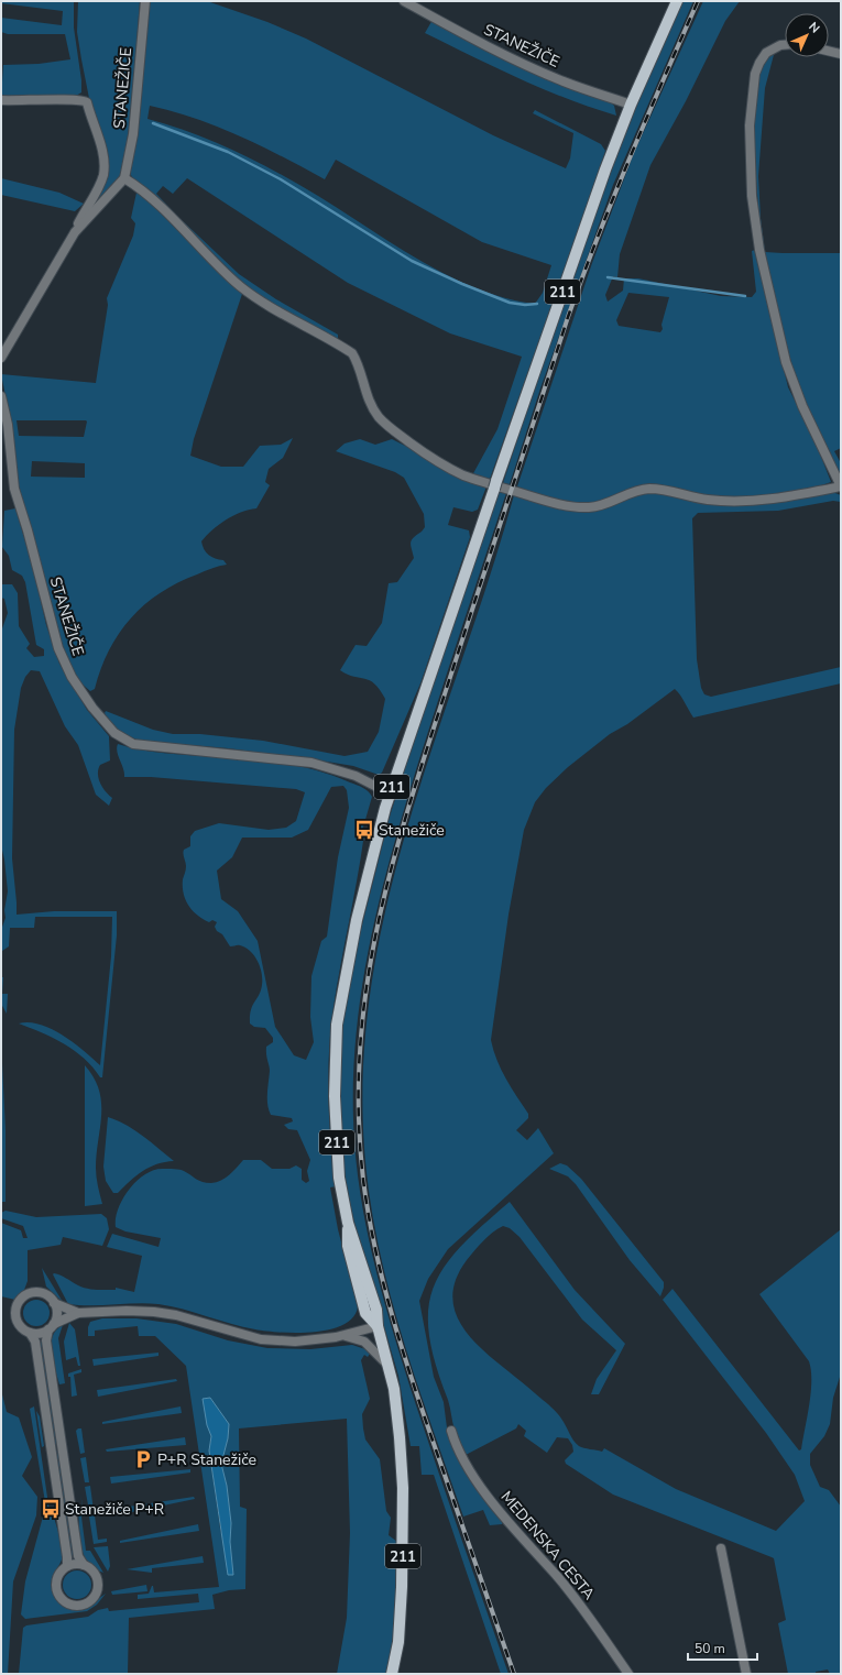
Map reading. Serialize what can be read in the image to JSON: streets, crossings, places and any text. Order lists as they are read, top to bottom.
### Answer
{
  "streets": {
    "main road": ["211"],
    "street": ["STANEŽIČE", "MEDENSKA CESTA"]
  },
  "crossings": [
    ["STANEŽIČE", "211"]
  ],
  "places": {
    "bus stop": ["Stanežiče", "Stanežiče P+R"],
    "parking": ["P+R Stanežiče"]
  },
  "scale_bar": "50 m",
  "north": "top right"
}
